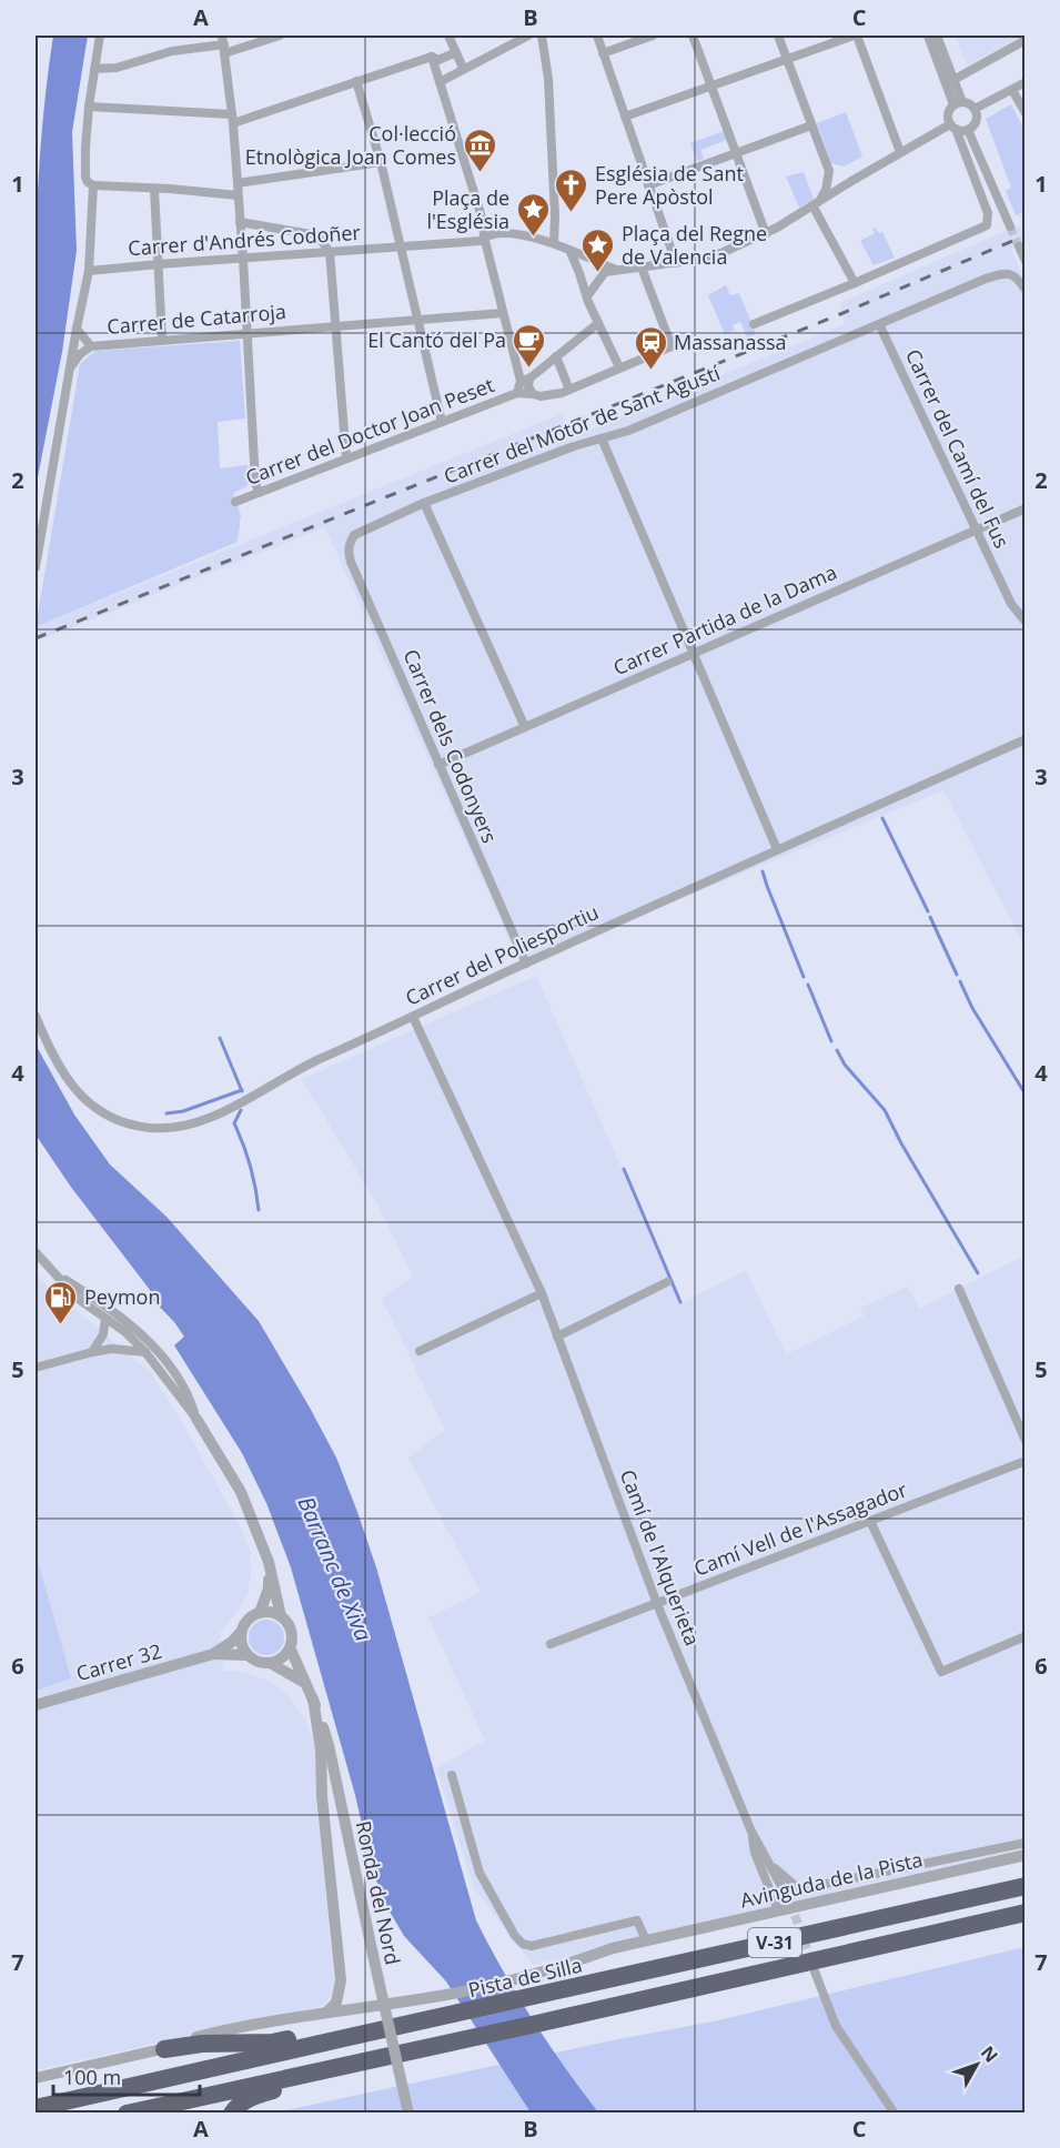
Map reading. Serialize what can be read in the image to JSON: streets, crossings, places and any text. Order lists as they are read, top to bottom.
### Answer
{
  "streets": {
    "highway": ["V-31", "Pista de Silla"],
    "street": [
      "Carrer d'Andrés Codoñer",
      "Carrer de Catarroja",
      "Carrer del Motor de Sant Agustí",
      "Carrer del Doctor Joan Peset",
      "Carrer del Camí del Fus",
      "Carrer Partida de la Dama",
      "Carrer dels Codonyers",
      "Carrer del Poliesportiu",
      "Camí Vell de l'Assagador",
      "Camí de l'Alquerieta",
      "Carrer 32",
      "Avinguda de la Pista",
      "Ronda del Nord"
    ]
  },
  "crossings": [
    ["Carrer del Motor de Sant Agustí", "Carrer del Camí del Fus"],
    ["Carrer del Motor de Sant Agustí", "Carrer dels Codonyers"],
    ["Carrer del Camí del Fus", "Carrer Partida de la Dama"],
    ["Carrer Partida de la Dama", "Carrer dels Codonyers"],
    ["Carrer dels Codonyers", "Carrer del Poliesportiu"],
    ["Carrer del Poliesportiu", "Camí de l'Alquerieta"],
    ["Camí Vell de l'Assagador", "Camí de l'Alquerieta"],
    ["Camí de l'Alquerieta", "Avinguda de la Pista"],
    ["Carrer 32", "Ronda del Nord"]
  ],
  "water": ["Barranc de Xiva"],
  "places": {
    "museum": ["Col·lecció Etnològica Joan Comes"],
    "church": ["Església de Sant Pere Apòstol"],
    "place": ["Plaça de l'Església", "Plaça del Regne de Valencia"],
    "cafe": ["El Cantó del Pa"],
    "station": ["Massanassa"],
    "fuel station": ["Peymon"]
  },
  "scale_bar": "100 m",
  "north": "top right",
  "grid": {
    "columns": ["A", "B", "C"],
    "rows": [
      "1",
      "2",
      "3",
      "4",
      "5",
      "6",
      "7"
    ]
  }
}
